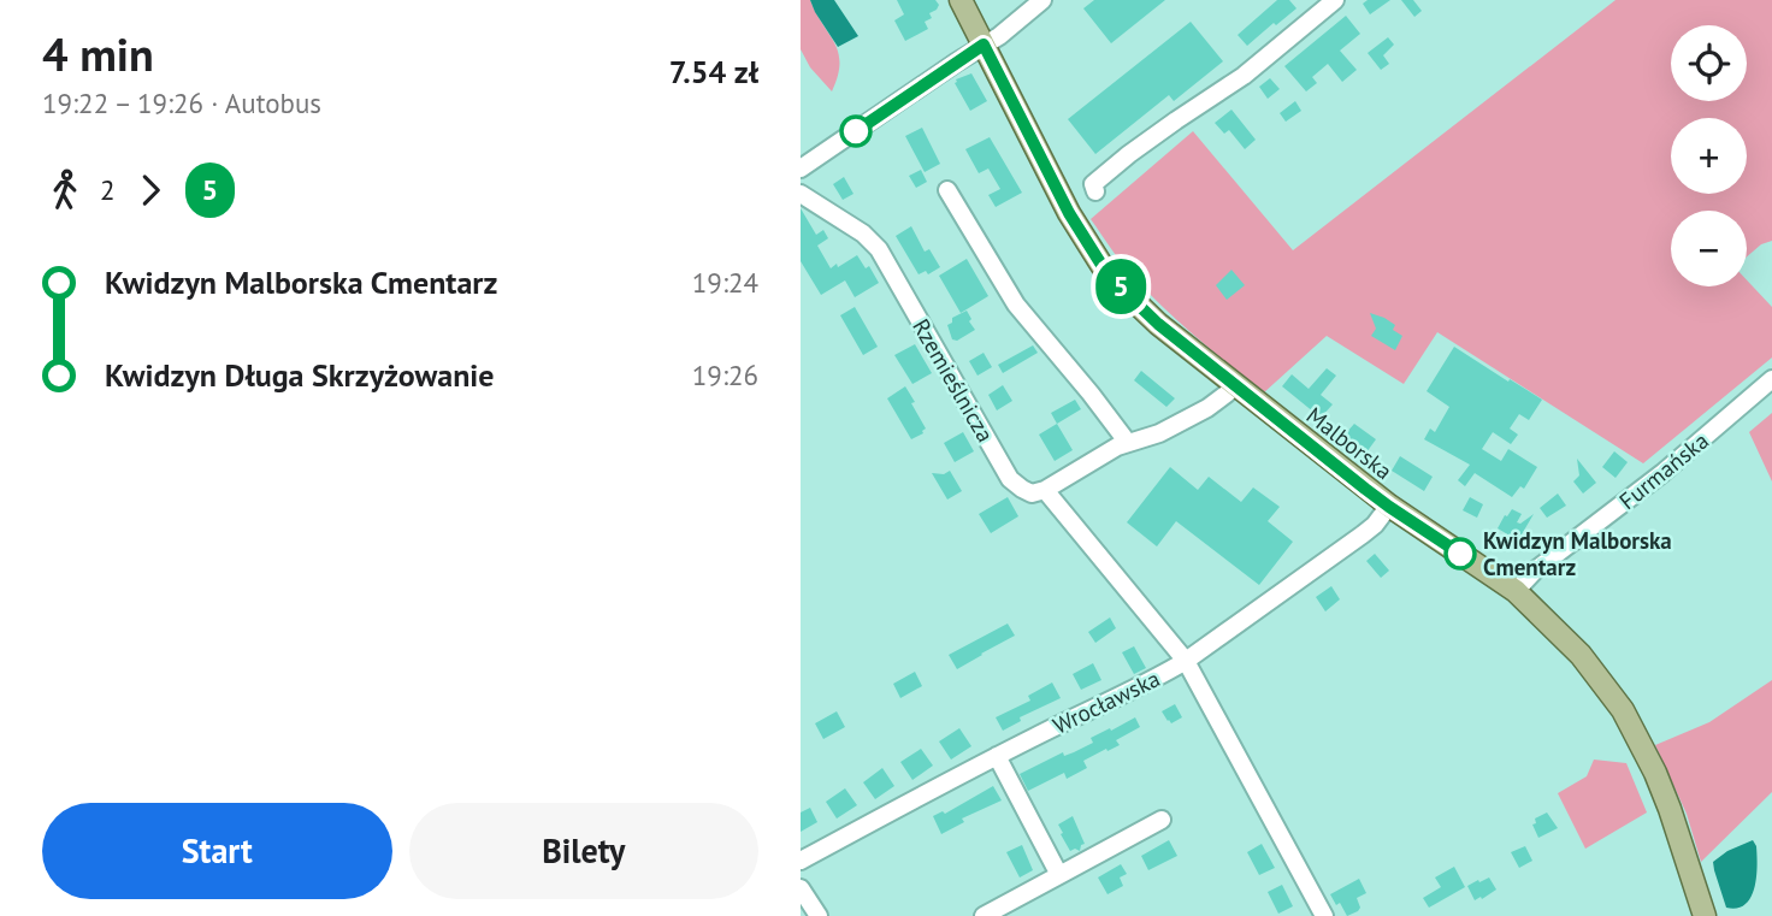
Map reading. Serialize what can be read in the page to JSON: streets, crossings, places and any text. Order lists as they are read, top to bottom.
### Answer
{
  "streets": {
    "main road": ["Malborska"],
    "street": ["Rzemieślnicza", "Furmańska", "Wrocławska"]
  },
  "crossings": [
    ["Malborska", "Furmańska"],
    ["Malborska", "Wrocławska"]
  ],
  "places": ["Kwidzyn Malborska Cmentarz"],
  "lines": ["bus line 5"],
  "page": {
    "heading": ["4 min", "19:22 – 19:26 · Autobus", "7.54 zł"],
    "on_map": "5",
    "map_buttons": ["+", "−"],
    "legs": ["2", "5"],
    "list": [
      {
        "name": "Kwidzyn Malborska Cmentarz",
        "value": "19:24"
      },
      {
        "name": "Kwidzyn Długa Skrzyżowanie",
        "value": "19:26"
      }
    ],
    "buttons": ["Start", "Bilety"]
  }
}
